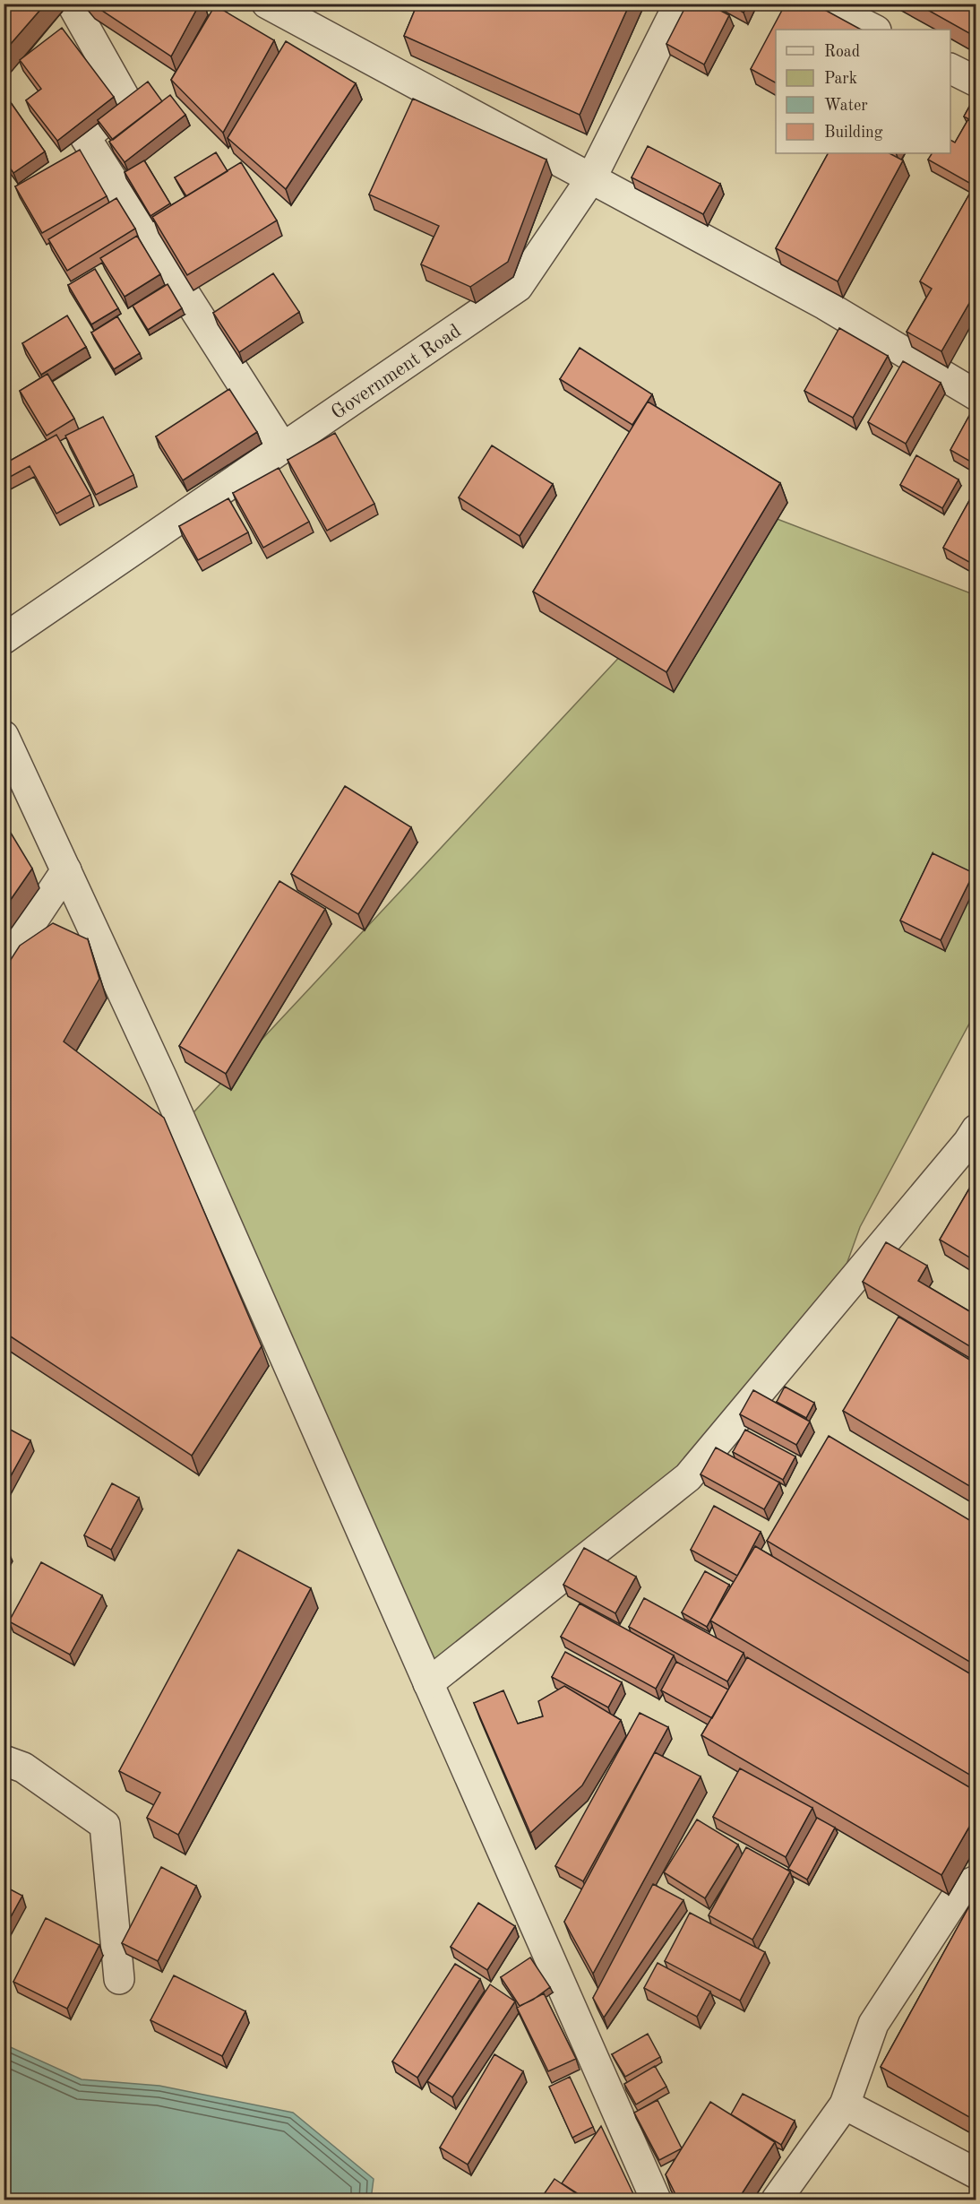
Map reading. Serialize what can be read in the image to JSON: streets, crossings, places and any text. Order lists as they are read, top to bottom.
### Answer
{
  "streets": {
    "street": ["Government Road"]
  },
  "legend": [
    "Road",
    "Park",
    "Water",
    "Building"
  ]
}
